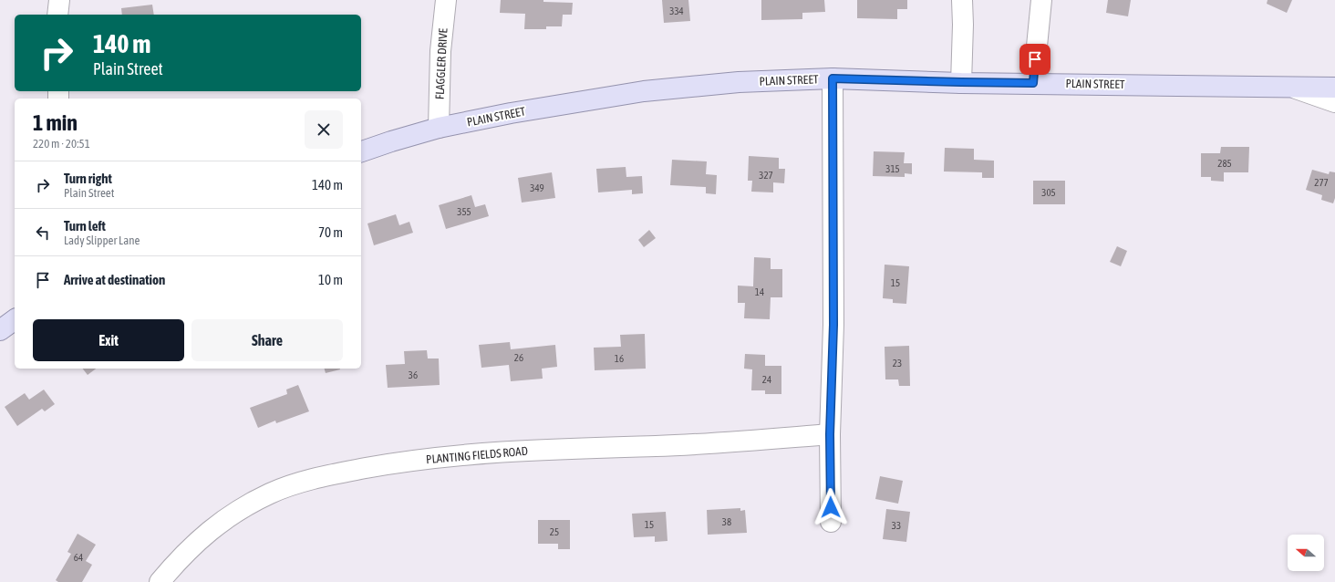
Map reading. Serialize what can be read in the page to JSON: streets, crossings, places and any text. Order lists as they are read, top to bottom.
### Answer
{
  "streets": {
    "main road": ["PLAIN STREET"],
    "street": ["FLAGGLER DRIVE", "PLANTING FIELDS ROAD"]
  },
  "crossings": [
    ["FLAGGLER DRIVE", "PLAIN STREET"]
  ],
  "house_numbers": [
    "334",
    "285",
    "315",
    "327",
    "277",
    "349",
    "305",
    "355",
    "15",
    "14",
    "26",
    "16",
    "23",
    "36",
    "24",
    "38",
    "15",
    "33",
    "25",
    "64"
  ],
  "north": "left",
  "page": {
    "turn": ["140 m", "Plain Street"],
    "heading": ["1 min", "220 m · 20:51"],
    "list": [
      {
        "name": "Turn right",
        "note": "Plain Street",
        "value": "140 m"
      },
      {
        "name": "Turn left",
        "note": "Lady Slipper Lane",
        "value": "70 m"
      },
      {
        "name": "Arrive at destination",
        "value": "10 m"
      }
    ],
    "buttons": ["Exit", "Share"]
  }
}
